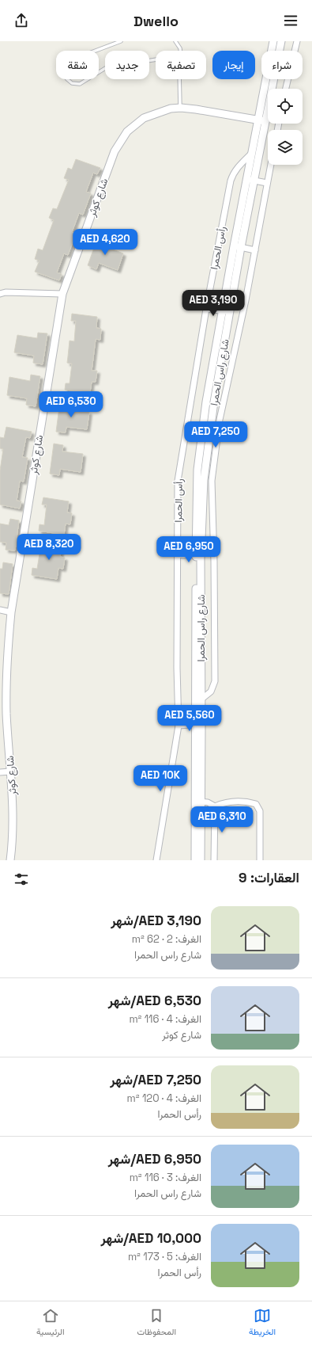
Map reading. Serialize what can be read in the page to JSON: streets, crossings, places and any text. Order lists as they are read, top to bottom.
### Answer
{
  "streets": {
    "street": ["شارع كوثر", "رأس الحمرا", "شارع راس الحمرا"]
  },
  "crossings": [
    ["شارع كوثر", "شارع راس الحمرا"],
    ["رأس الحمرا", "شارع راس الحمرا"]
  ],
  "page": {
    "header": "Dwello",
    "chip": [
      "شراء",
      "إيجار",
      "تصفية",
      "جديد",
      "شقة"
    ],
    "price": [
      "AED 4,620",
      "AED 3,190",
      "AED 6,530",
      "AED 7,250",
      "AED 8,320",
      "AED 6,950",
      "AED 5,560",
      "AED 10K",
      "AED 6,310"
    ],
    "heading": "العقارات: 9",
    "list": [
      {
        "name": "AED 3,190/شهر",
        "note": "الغرف: 2 · 62 m² · شارع راس الحمرا"
      },
      {
        "name": "AED 6,530/شهر",
        "note": "الغرف: 4 · 116 m² · شارع كوثر"
      },
      {
        "name": "AED 7,250/شهر",
        "note": "الغرف: 4 · 120 m² · رأس الحمرا"
      },
      {
        "name": "AED 6,950/شهر",
        "note": "الغرف: 3 · 116 m² · شارع راس الحمرا"
      },
      {
        "name": "AED 10,000/شهر",
        "note": "الغرف: 5 · 173 m² · رأس الحمرا"
      }
    ],
    "tabs": ["الخريطة", "المحفوظات", "الرئيسية"]
  }
}
